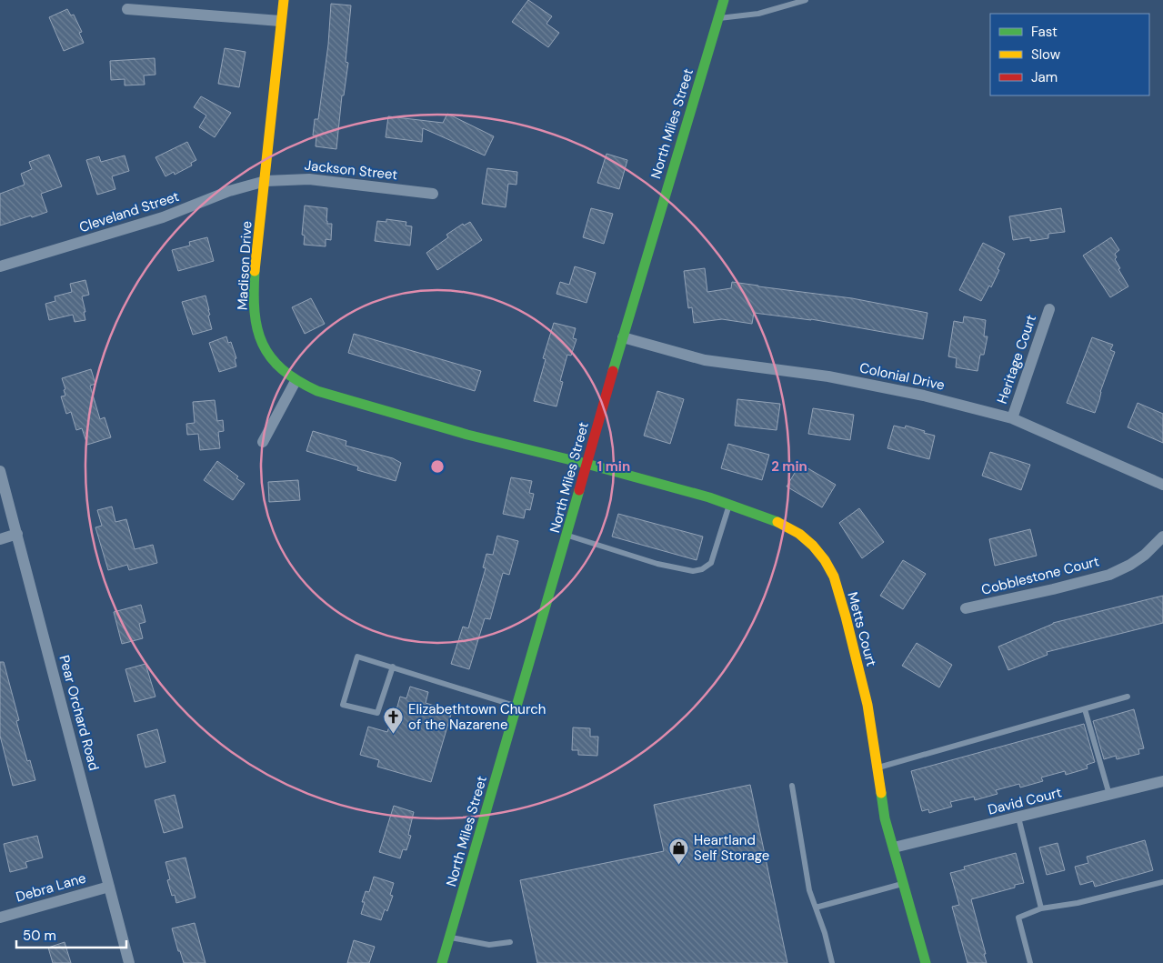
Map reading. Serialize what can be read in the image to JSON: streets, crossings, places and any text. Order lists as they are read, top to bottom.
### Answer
{
  "streets": {
    "street": [
      "North Miles Street",
      "Jackson Street",
      "Cleveland Street",
      "Madison Drive",
      "Heritage Court",
      "Colonial Drive",
      "Cobblestone Court",
      "Metts Court",
      "Pear Orchard Road",
      "David Court",
      "Debra Lane"
    ]
  },
  "crossings": [
    ["North Miles Street", "Madison Drive"],
    ["North Miles Street", "Colonial Drive"],
    ["North Miles Street", "Metts Court"],
    ["Jackson Street", "Cleveland Street"],
    ["Jackson Street", "Madison Drive"],
    ["Cleveland Street", "Madison Drive"],
    ["Madison Drive", "Metts Court"],
    ["Heritage Court", "Colonial Drive"],
    ["Metts Court", "David Court"],
    ["Pear Orchard Road", "Debra Lane"]
  ],
  "places": {
    "church": ["Elizabethtown Church of the Nazarene"],
    "shop": ["Heartland Self Storage"]
  },
  "legend": ["Fast", "Slow", "Jam"],
  "scale_bar": "50 m",
  "rings": ["1 min", "2 min"]
}
